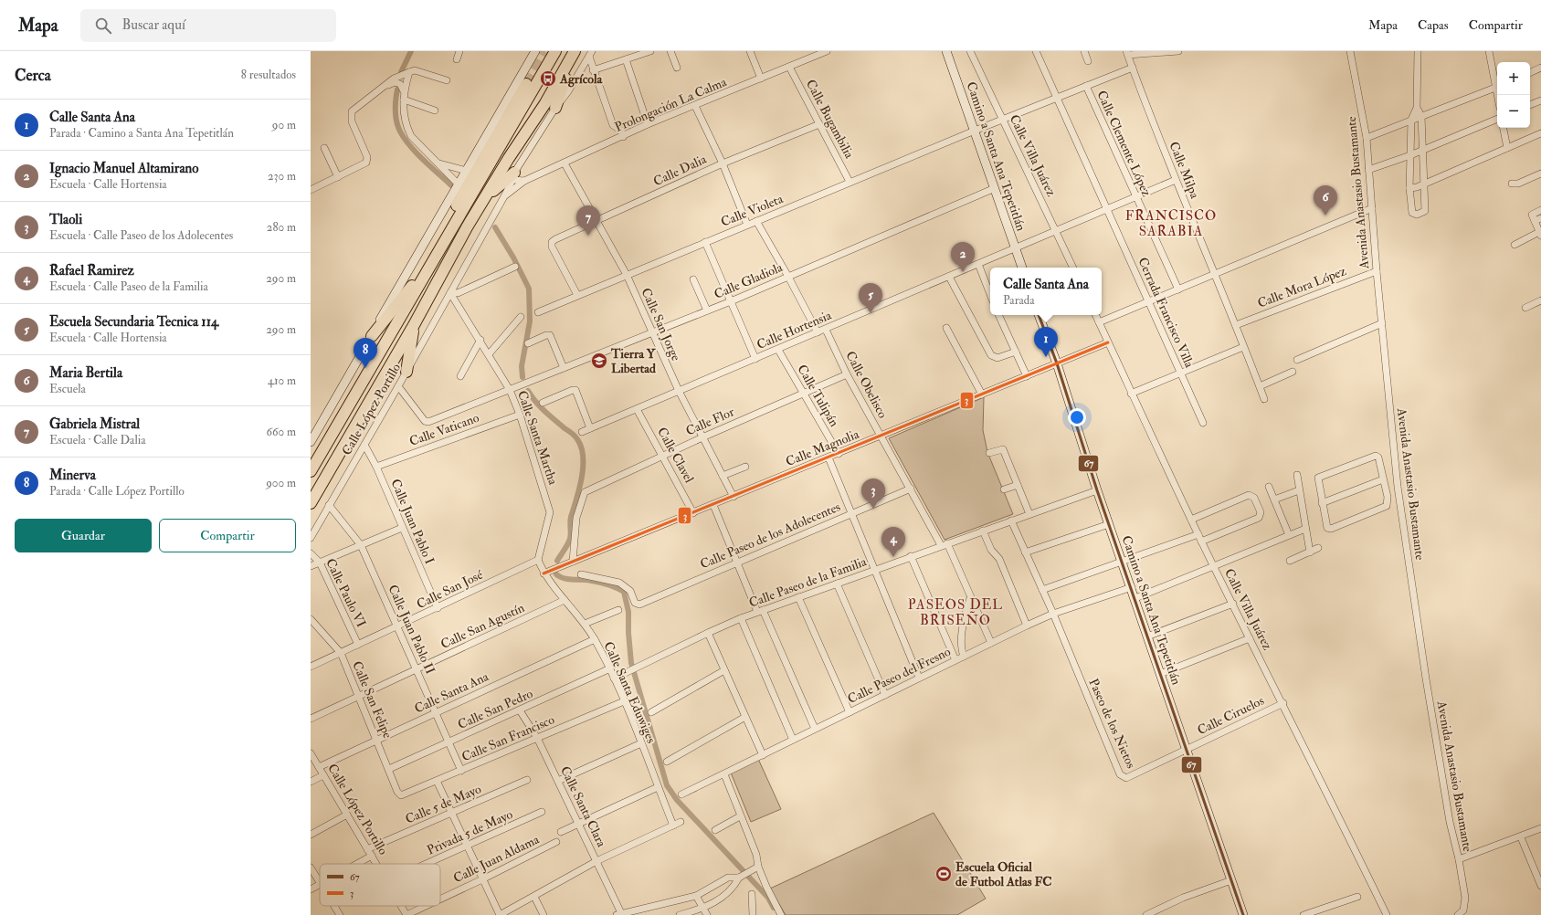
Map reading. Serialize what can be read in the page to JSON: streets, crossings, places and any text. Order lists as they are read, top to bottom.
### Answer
{
  "streets": {
    "street": [
      "Prolongación La Calma",
      "Calle Bugambilia",
      "Calle Clemente López",
      "Calle Villa Juárez",
      "Camino a Santa Ana Tepetitlán",
      "Calle Dalia",
      "Calle Milpa",
      "Avenida Anastasio Bustamante",
      "Calle Violeta",
      "Calle Gladiola",
      "Calle Mora López",
      "Cerrada Francisco Villa",
      "Calle San Jorge",
      "Calle Hortensia",
      "Calle Obelisco",
      "Calle Tulipán",
      "Calle López Portillo",
      "Calle Flor",
      "Calle Vaticano",
      "Calle Santa Martha",
      "Calle Magnolia",
      "Calle Clavel",
      "Calle Juan Pablo I",
      "Calle Paseo de los Adolecentes",
      "Calle Paseo de la Familia",
      "Calle San José",
      "Calle Paulo VI",
      "Calle San Agustín",
      "Calle Juan Pablo II",
      "Calle Paseo del Fresno",
      "Calle Santa Ana",
      "Calle Santa Eduwiges",
      "Calle San Felipe",
      "Calle San Pedro",
      "Calle Ciruelos",
      "Paseo de los Nietos",
      "Calle San Francisco",
      "Calle 5 de Mayo",
      "Calle Santa Clara",
      "Privada 5 de Mayo",
      "Calle Juan Aldama"
    ]
  },
  "crossings": [
    ["Prolongación La Calma", "Calle Bugambilia"],
    ["Prolongación La Calma", "Calle San Jorge"],
    ["Prolongación La Calma", "Calle López Portillo"],
    ["Calle Bugambilia", "Calle Dalia"],
    ["Calle Bugambilia", "Calle Violeta"],
    ["Calle Clemente López", "Calle Violeta"],
    ["Calle Clemente López", "Calle Hortensia"],
    ["Calle Villa Juárez", "Calle Violeta"],
    ["Calle Villa Juárez", "Calle Hortensia"],
    ["Calle Villa Juárez", "Calle Magnolia"],
    ["Calle Villa Juárez", "Calle Ciruelos"],
    ["Camino a Santa Ana Tepetitlán", "Calle Violeta"],
    ["Camino a Santa Ana Tepetitlán", "Calle Gladiola"],
    ["Camino a Santa Ana Tepetitlán", "Calle Hortensia"],
    ["Camino a Santa Ana Tepetitlán", "Calle Magnolia"],
    ["Camino a Santa Ana Tepetitlán", "Calle Paseo de la Familia"],
    ["Camino a Santa Ana Tepetitlán", "Calle Paseo del Fresno"],
    ["Camino a Santa Ana Tepetitlán", "Calle Ciruelos"],
    ["Camino a Santa Ana Tepetitlán", "Paseo de los Nietos"],
    ["Calle Dalia", "Calle Violeta"],
    ["Calle Dalia", "Calle San Jorge"],
    ["Calle Milpa", "Calle Violeta"],
    ["Calle Milpa", "Calle Mora López"],
    ["Calle Milpa", "Calle Hortensia"],
    ["Avenida Anastasio Bustamante", "Calle Mora López"],
    ["Calle Violeta", "Cerrada Francisco Villa"],
    ["Calle Violeta", "Calle San Jorge"],
    ["Calle Gladiola", "Calle San Jorge"],
    ["Calle Gladiola", "Calle López Portillo"],
    ["Calle Gladiola", "Calle Santa Martha"],
    ["Cerrada Francisco Villa", "Calle Hortensia"],
    ["Calle San Jorge", "Calle Hortensia"],
    ["Calle San Jorge", "Calle Flor"],
    ["Calle San Jorge", "Calle Magnolia"],
    ["Calle Hortensia", "Calle Obelisco"],
    ["Calle Hortensia", "Calle Tulipán"],
    ["Calle Hortensia", "Calle Clavel"],
    ["Calle Obelisco", "Calle Flor"],
    ["Calle Obelisco", "Calle Magnolia"],
    ["Calle Obelisco", "Calle Paseo de los Adolecentes"],
    ["Calle Obelisco", "Calle Paseo de la Familia"],
    ["Calle Obelisco", "Calle Paseo del Fresno"],
    ["Calle Tulipán", "Calle Flor"],
    ["Calle Tulipán", "Calle Magnolia"],
    ["Calle López Portillo", "Calle Santa Martha"],
    ["Calle López Portillo", "Calle Juan Pablo I"],
    ["Calle López Portillo", "Calle Juan Pablo II"],
    ["Calle López Portillo", "Calle Santa Ana"],
    ["Calle López Portillo", "Calle 5 de Mayo"],
    ["Calle López Portillo", "Calle Juan Aldama"],
    ["Calle Flor", "Calle Magnolia"],
    ["Calle Flor", "Calle Clavel"],
    ["Calle Vaticano", "Calle Santa Martha"],
    ["Calle Vaticano", "Calle Juan Pablo I"],
    ["Calle Santa Martha", "Calle San José"],
    ["Calle Santa Martha", "Calle Santa Eduwiges"],
    ["Calle Magnolia", "Calle Clavel"],
    ["Calle Magnolia", "Calle Santa Eduwiges"],
    ["Calle Juan Pablo I", "Calle San José"],
    ["Calle Paseo de la Familia", "Calle Santa Eduwiges"],
    ["Calle Paseo de la Familia", "Paseo de los Nietos"],
    ["Calle San José", "Calle Paulo VI"],
    ["Calle San José", "Calle Juan Pablo II"],
    ["Calle San José", "Calle Santa Eduwiges"],
    ["Calle San José", "Calle San Felipe"],
    ["Calle San Agustín", "Calle Juan Pablo II"],
    ["Calle San Agustín", "Calle Santa Eduwiges"],
    ["Calle San Agustín", "Calle San Felipe"],
    ["Calle Juan Pablo II", "Calle Santa Ana"],
    ["Calle Juan Pablo II", "Calle San Pedro"],
    ["Calle Juan Pablo II", "Calle San Francisco"],
    ["Calle Paseo del Fresno", "Paseo de los Nietos"],
    ["Calle Santa Ana", "Calle Santa Eduwiges"],
    ["Calle Santa Ana", "Calle San Felipe"],
    ["Calle Santa Eduwiges", "Calle San Pedro"],
    ["Calle Santa Eduwiges", "Calle San Francisco"],
    ["Calle San Felipe", "Calle San Pedro"],
    ["Calle San Felipe", "Calle San Francisco"],
    ["Calle San Pedro", "Calle Santa Clara"],
    ["Calle Ciruelos", "Paseo de los Nietos"],
    ["Calle San Francisco", "Calle Santa Clara"]
  ],
  "districts": ["FRANCISCO SARABIA", "PASEOS DEL BRISEÑO"],
  "places": {
    "bus stop": ["Agrícola"],
    "school or university": ["Tierra Y Libertad"],
    "sports": ["Escuela Oficial de Futbol Atlas FC"]
  },
  "lines": ["transit line 67", "transit line 3"],
  "legend": ["67", "3"],
  "page": {
    "header": "Mapa",
    "search": "Buscar aquí",
    "nav": ["Mapa", "Capas", "Compartir"],
    "heading": ["Cerca", "8 resultados"],
    "map_buttons": ["+", "−"],
    "list": [
      {
        "mark": "1",
        "name": "Calle Santa Ana",
        "note": "Parada · Camino a Santa Ana Tepetitlán",
        "value": "90 m"
      },
      {
        "mark": "2",
        "name": "Ignacio Manuel Altamirano",
        "note": "Escuela · Calle Hortensia",
        "value": "230 m"
      },
      {
        "mark": "3",
        "name": "Tlaoli",
        "note": "Escuela · Calle Paseo de los Adolecentes",
        "value": "280 m"
      },
      {
        "mark": "4",
        "name": "Rafael Ramirez",
        "note": "Escuela · Calle Paseo de la Familia",
        "value": "290 m"
      },
      {
        "mark": "5",
        "name": "Escuela Secundaria Tecnica 114",
        "note": "Escuela · Calle Hortensia",
        "value": "290 m"
      },
      {
        "mark": "6",
        "name": "Maria Bertila",
        "note": "Escuela",
        "value": "410 m"
      },
      {
        "mark": "7",
        "name": "Gabriela Mistral",
        "note": "Escuela · Calle Dalia",
        "value": "660 m"
      },
      {
        "mark": "8",
        "name": "Minerva",
        "note": "Parada · Calle López Portillo",
        "value": "900 m"
      }
    ],
    "pins": [
      "6",
      "7",
      "2",
      "5",
      "1",
      "8",
      "3",
      "4"
    ],
    "popup": ["Calle Santa Ana", "Parada"],
    "buttons": ["Guardar", "Compartir"]
  }
}
